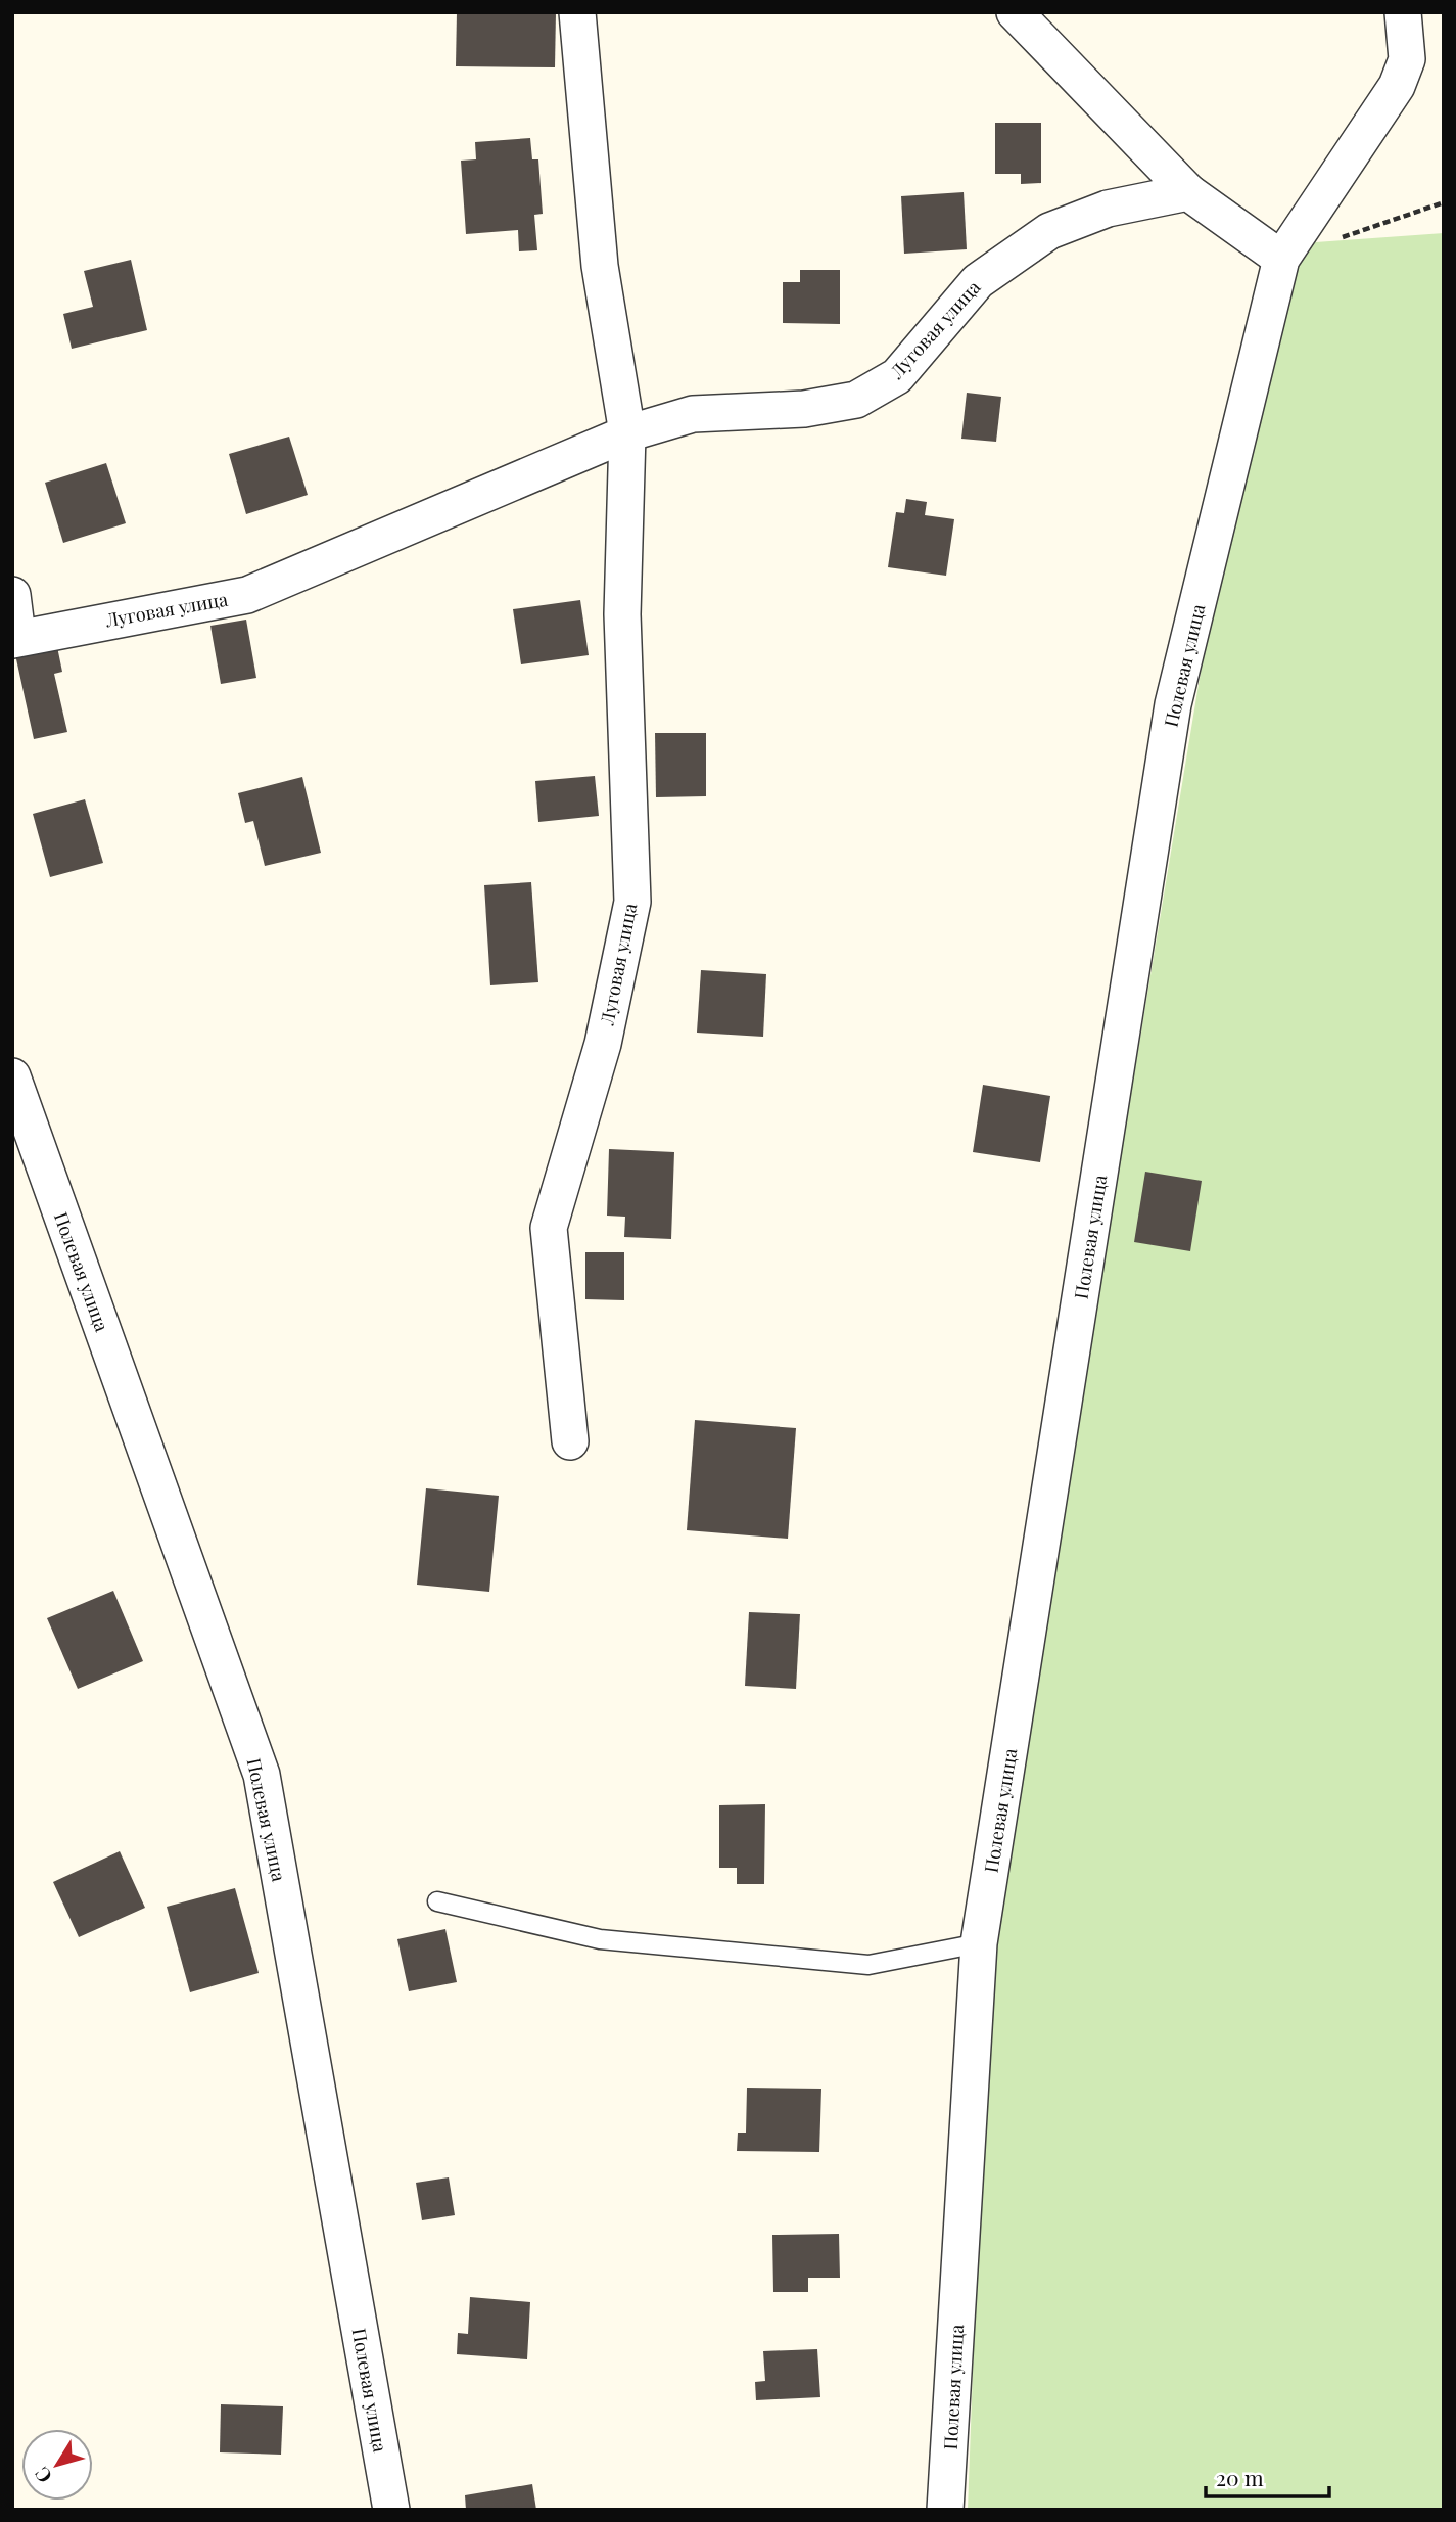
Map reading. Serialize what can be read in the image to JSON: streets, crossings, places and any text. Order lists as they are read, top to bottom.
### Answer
{
  "streets": {
    "street": ["Луговая улица", "Полевая улица"]
  },
  "scale_bar": "20 m",
  "north": "bottom left"
}
